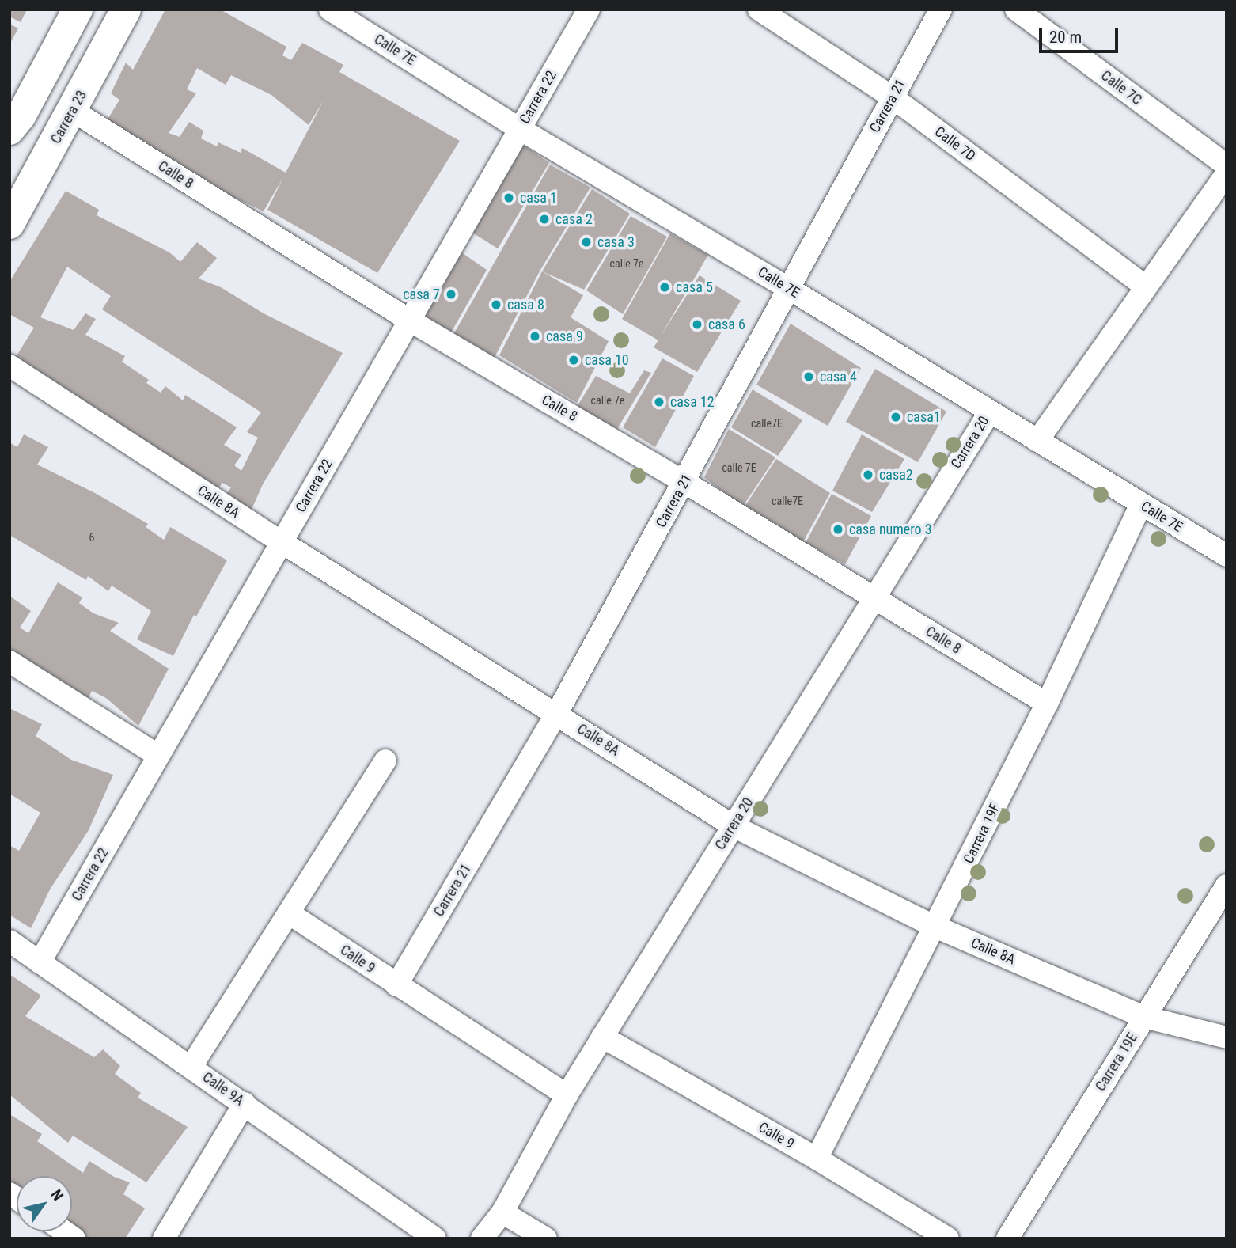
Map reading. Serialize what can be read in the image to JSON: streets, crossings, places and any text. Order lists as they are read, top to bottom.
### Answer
{
  "streets": {
    "main road": ["Carrera 23"],
    "street": [
      "Calle 7E",
      "Calle 7C",
      "Carrera 22",
      "Carrera 21",
      "Calle 7D",
      "Calle 8",
      "Carrera 20",
      "Calle 8A",
      "Carrera 19F",
      "Calle 9",
      "Carrera 19E",
      "Calle 9A"
    ]
  },
  "crossings": [
    ["Calle 7E", "Carrera 22"],
    ["Calle 7E", "Carrera 21"],
    ["Calle 7E", "Carrera 20"],
    ["Calle 7E", "Carrera 19F"],
    ["Carrera 22", "Calle 8"],
    ["Carrera 22", "Calle 8A"],
    ["Carrera 22", "Calle 9A"],
    ["Carrera 21", "Calle 7D"],
    ["Carrera 21", "Calle 8"],
    ["Carrera 21", "Calle 8A"],
    ["Carrera 21", "Calle 9"],
    ["Carrera 23", "Calle 8"],
    ["Calle 8", "Carrera 20"],
    ["Calle 8", "Carrera 19F"],
    ["Carrera 20", "Calle 8A"],
    ["Carrera 20", "Calle 9"],
    ["Calle 8A", "Carrera 19F"],
    ["Calle 8A", "Carrera 19E"],
    ["Carrera 19F", "Calle 9"]
  ],
  "places": [
    "casa 1",
    "casa 2",
    "casa 3",
    "casa 5",
    "casa 7",
    "casa 8",
    "casa 6",
    "casa 9",
    "casa 10",
    "casa 4",
    "casa 12",
    "casa1",
    "casa2",
    "casa numero 3"
  ],
  "house_numbers": [
    "calle 7e",
    "calle 7e",
    "calle7E",
    "calle 7E",
    "calle7E",
    "6"
  ],
  "scale_bar": "20 m",
  "north": "top right"
}
